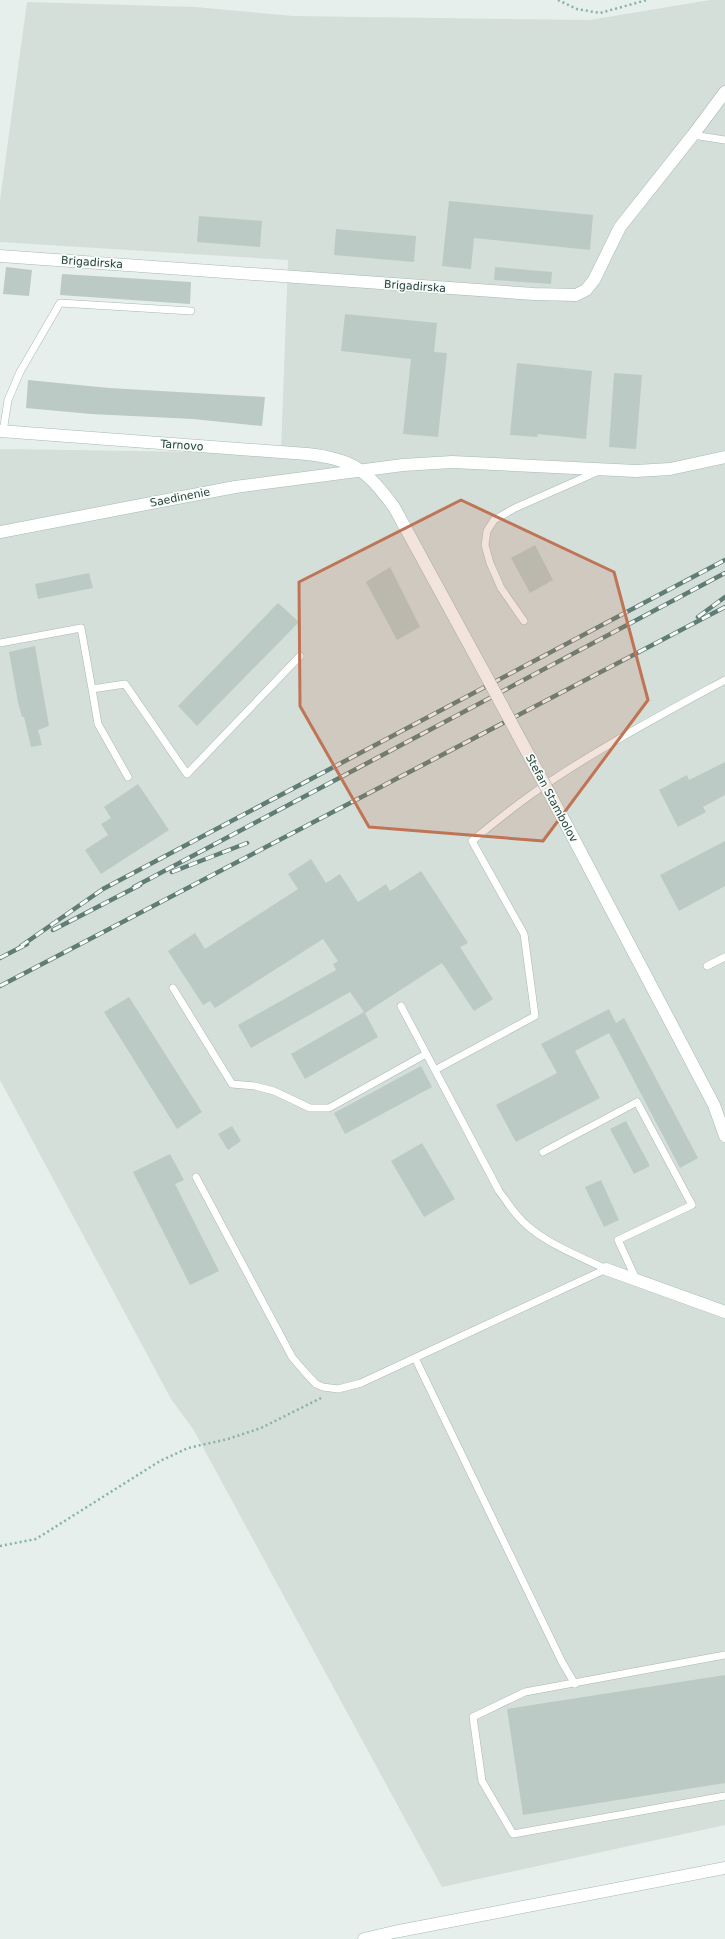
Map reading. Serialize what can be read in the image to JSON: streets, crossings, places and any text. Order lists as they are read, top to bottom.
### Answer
{
  "streets": {
    "street": [
      "Brigadirska",
      "Tarnovo",
      "Saedinenie",
      "Stefan Stambolov"
    ]
  },
  "crossings": [
    ["Tarnovo", "Saedinenie"],
    ["Tarnovo", "Stefan Stambolov"],
    ["Saedinenie", "Stefan Stambolov"]
  ]
}
